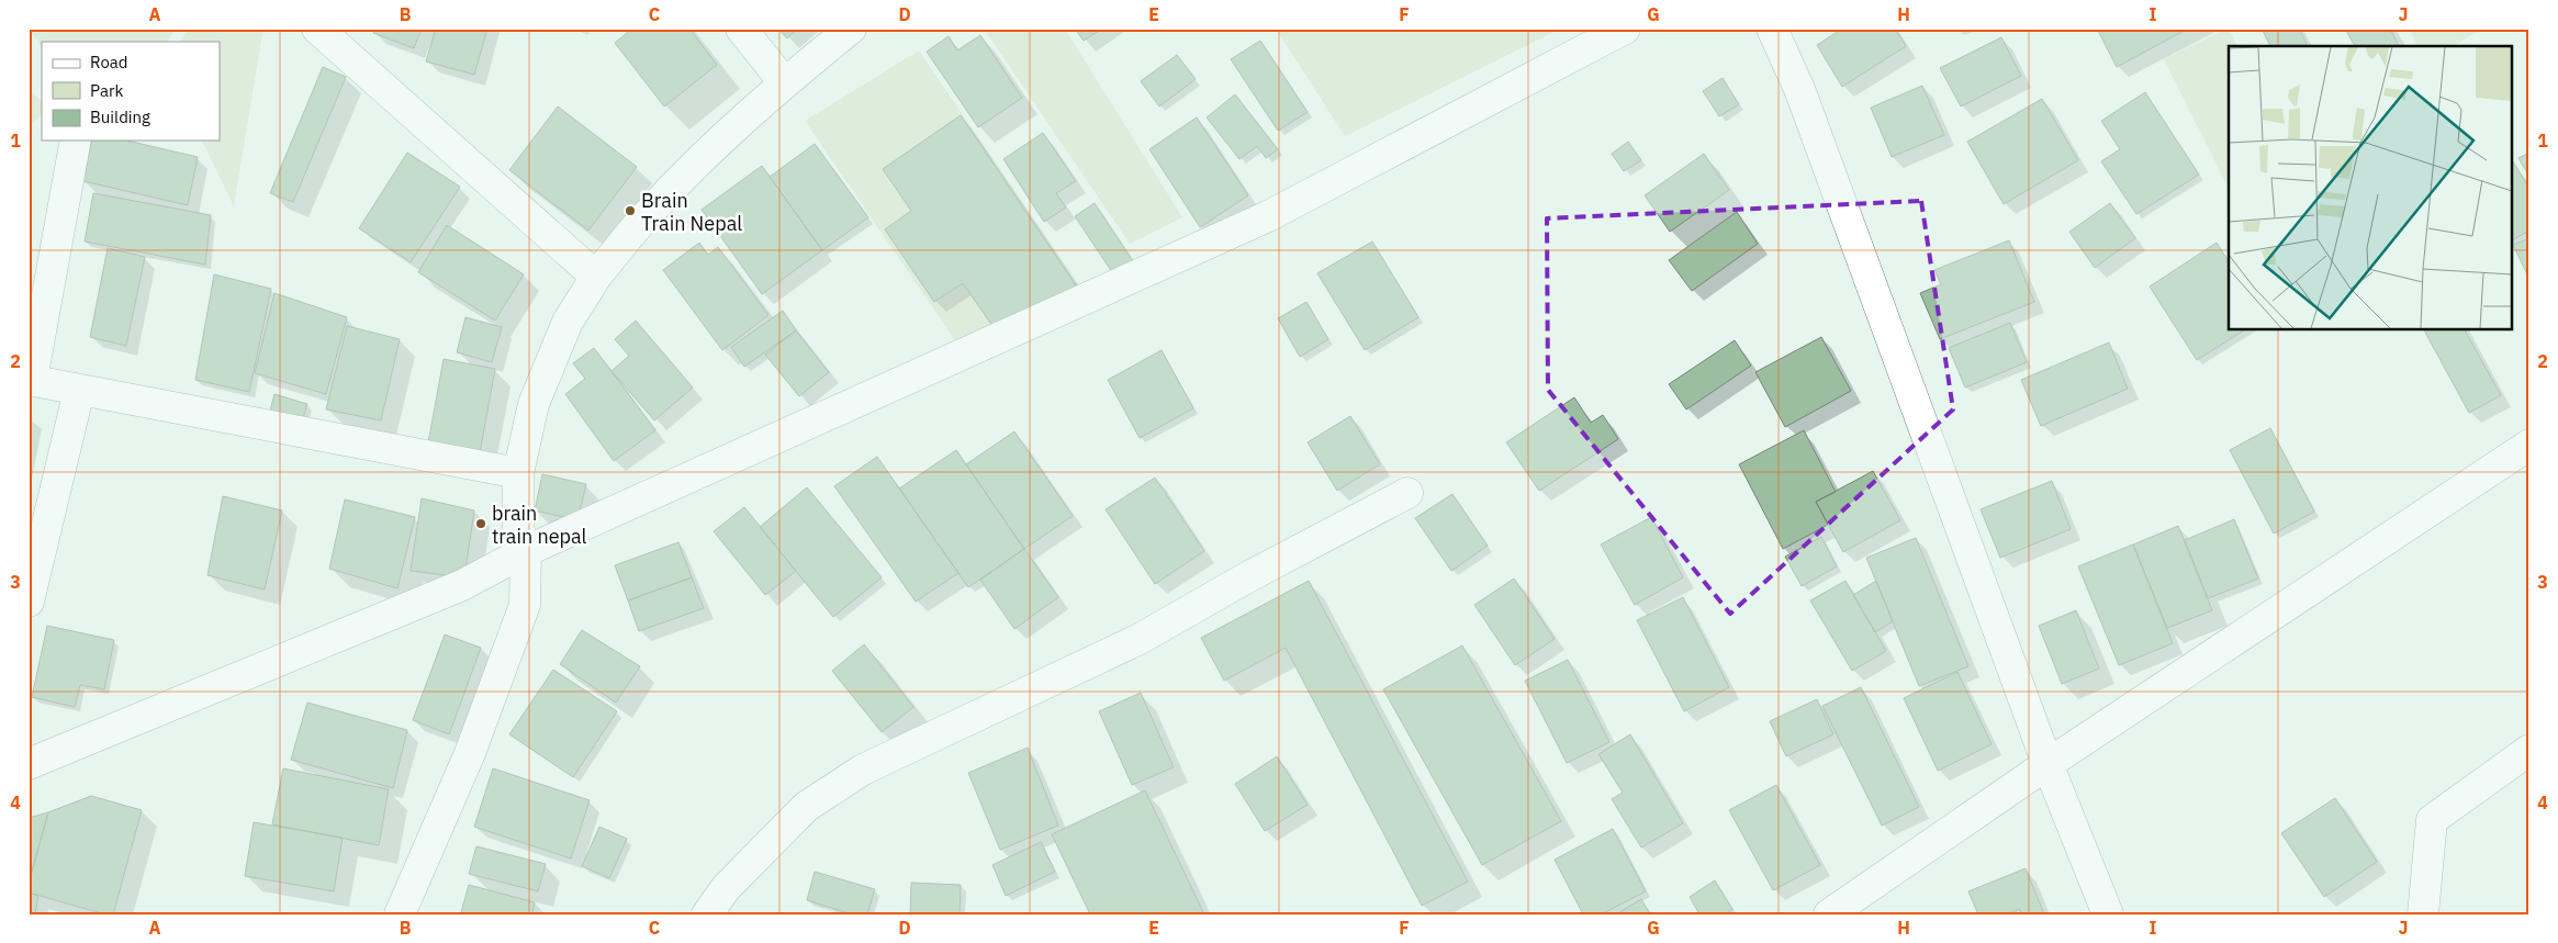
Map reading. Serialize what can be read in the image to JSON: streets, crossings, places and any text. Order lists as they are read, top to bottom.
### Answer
{
  "places": ["Brain Train Nepal", "brain train nepal"],
  "legend": ["Road", "Park", "Building"],
  "grid": {
    "columns": [
      "A",
      "B",
      "C",
      "D",
      "E",
      "F",
      "G",
      "H",
      "I",
      "J"
    ],
    "rows": [
      "1",
      "2",
      "3",
      "4"
    ]
  }
}
